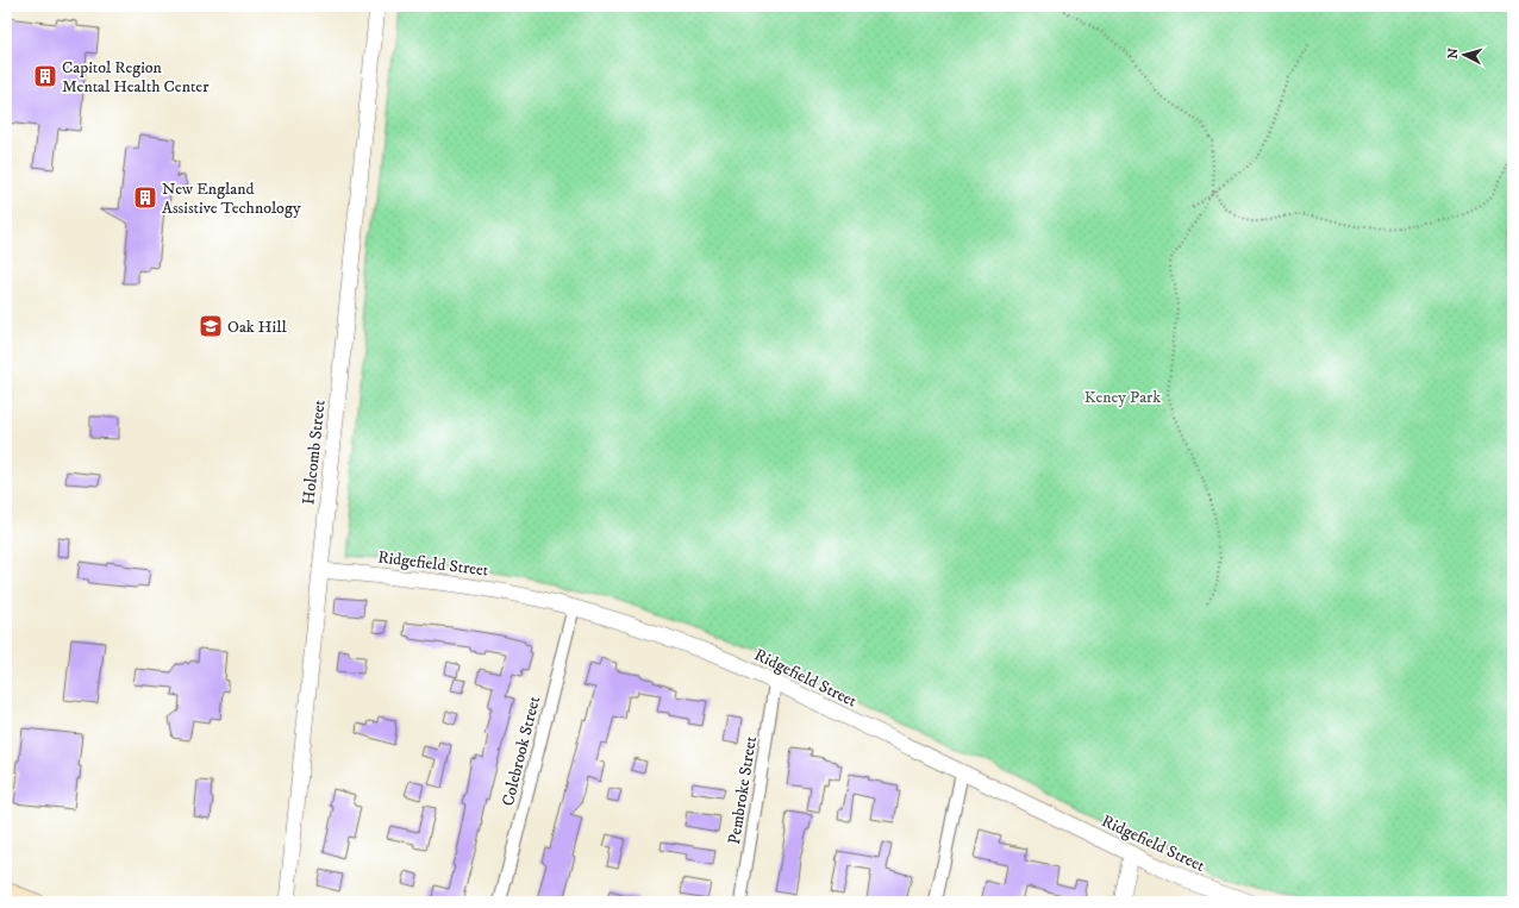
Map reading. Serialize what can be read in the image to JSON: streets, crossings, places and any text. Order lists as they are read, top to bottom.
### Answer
{
  "streets": {
    "street": [
      "Holcomb Street",
      "Ridgefield Street",
      "Colebrook Street",
      "Pembroke Street"
    ]
  },
  "crossings": [
    ["Holcomb Street", "Ridgefield Street"],
    ["Ridgefield Street", "Colebrook Street"],
    ["Ridgefield Street", "Pembroke Street"]
  ],
  "parks": ["Keney Park"],
  "places": {
    "building": ["Capitol Region Mental Health Center", "New England Assistive Technology"],
    "school or university": ["Oak Hill"]
  },
  "north": "left"
}
